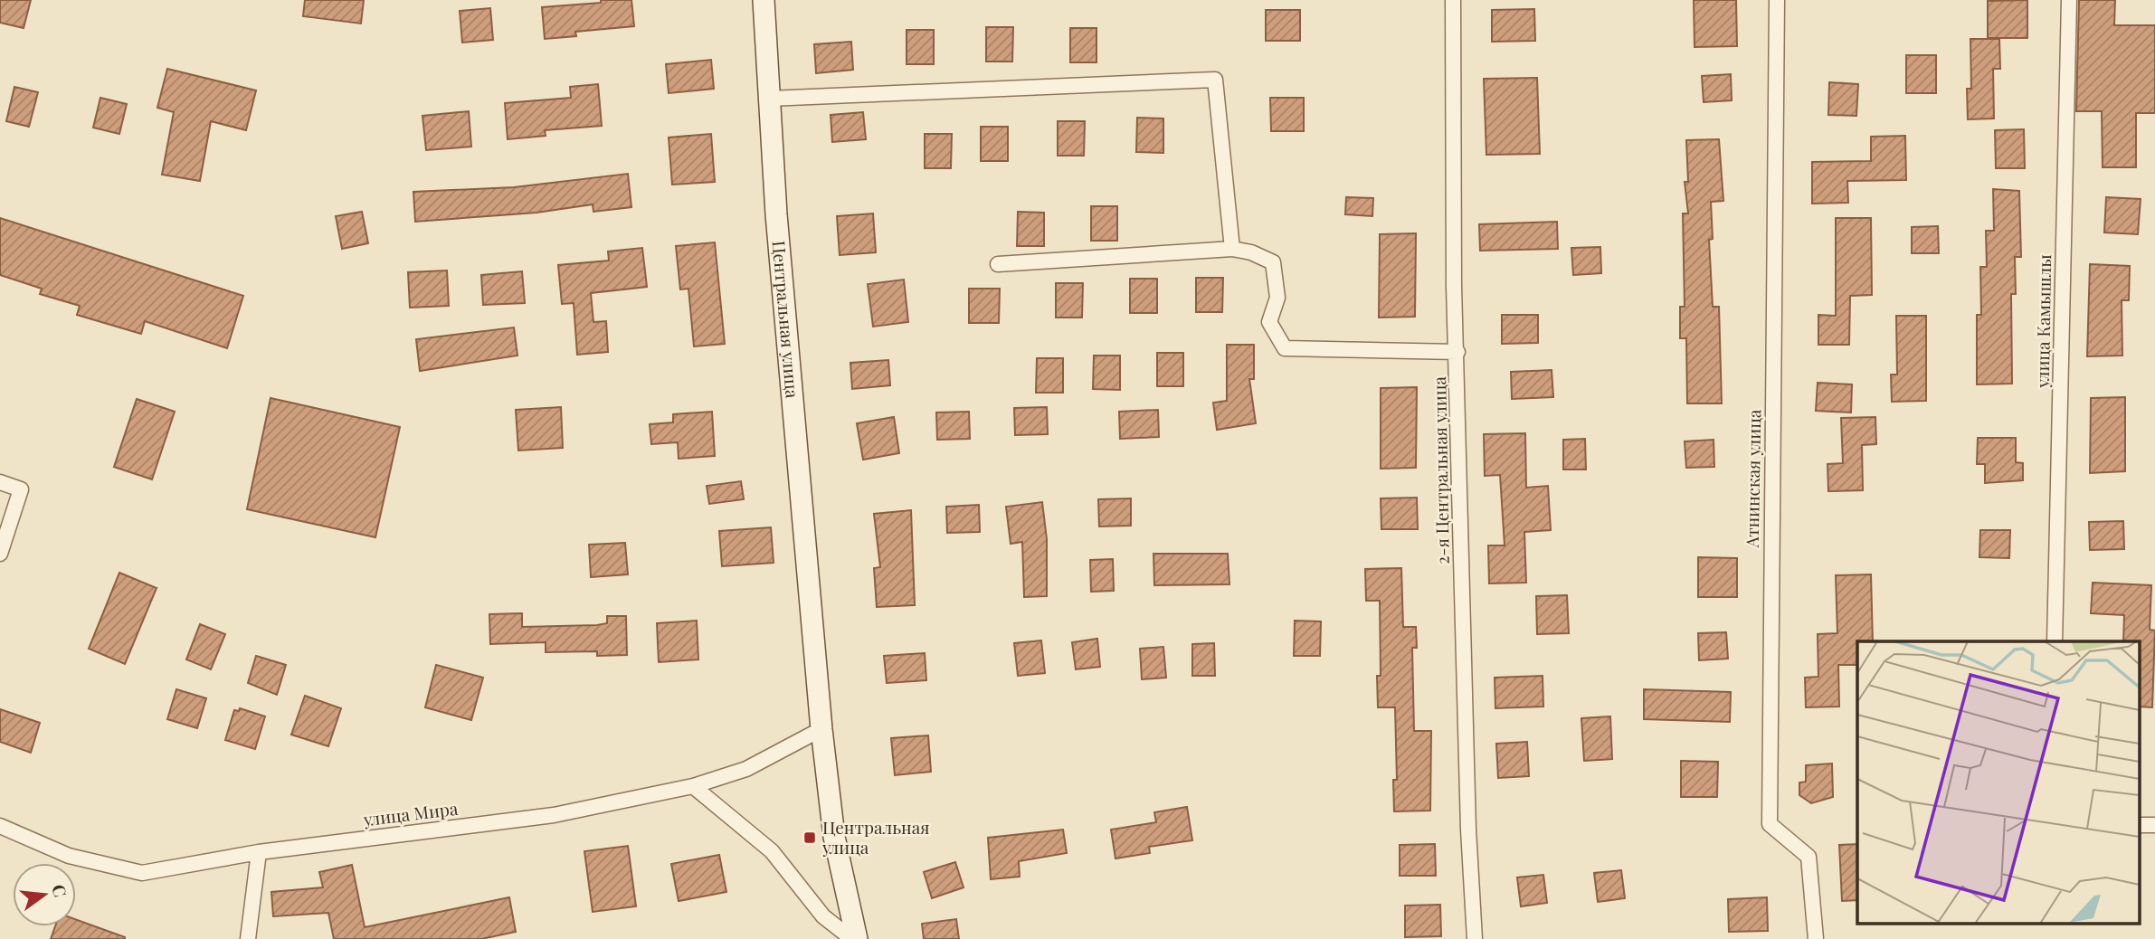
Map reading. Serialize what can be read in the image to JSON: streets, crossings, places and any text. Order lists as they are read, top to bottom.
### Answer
{
  "streets": {
    "street": [
      "Центральная улица",
      "улица Камышлы",
      "2-я Центральная улица",
      "Атнинская улица",
      "улица Мира"
    ]
  },
  "crossings": [
    ["Центральная улица", "улица Мира"]
  ],
  "places": {
    "transit": ["Центральная улица"]
  },
  "north": "right"
}
